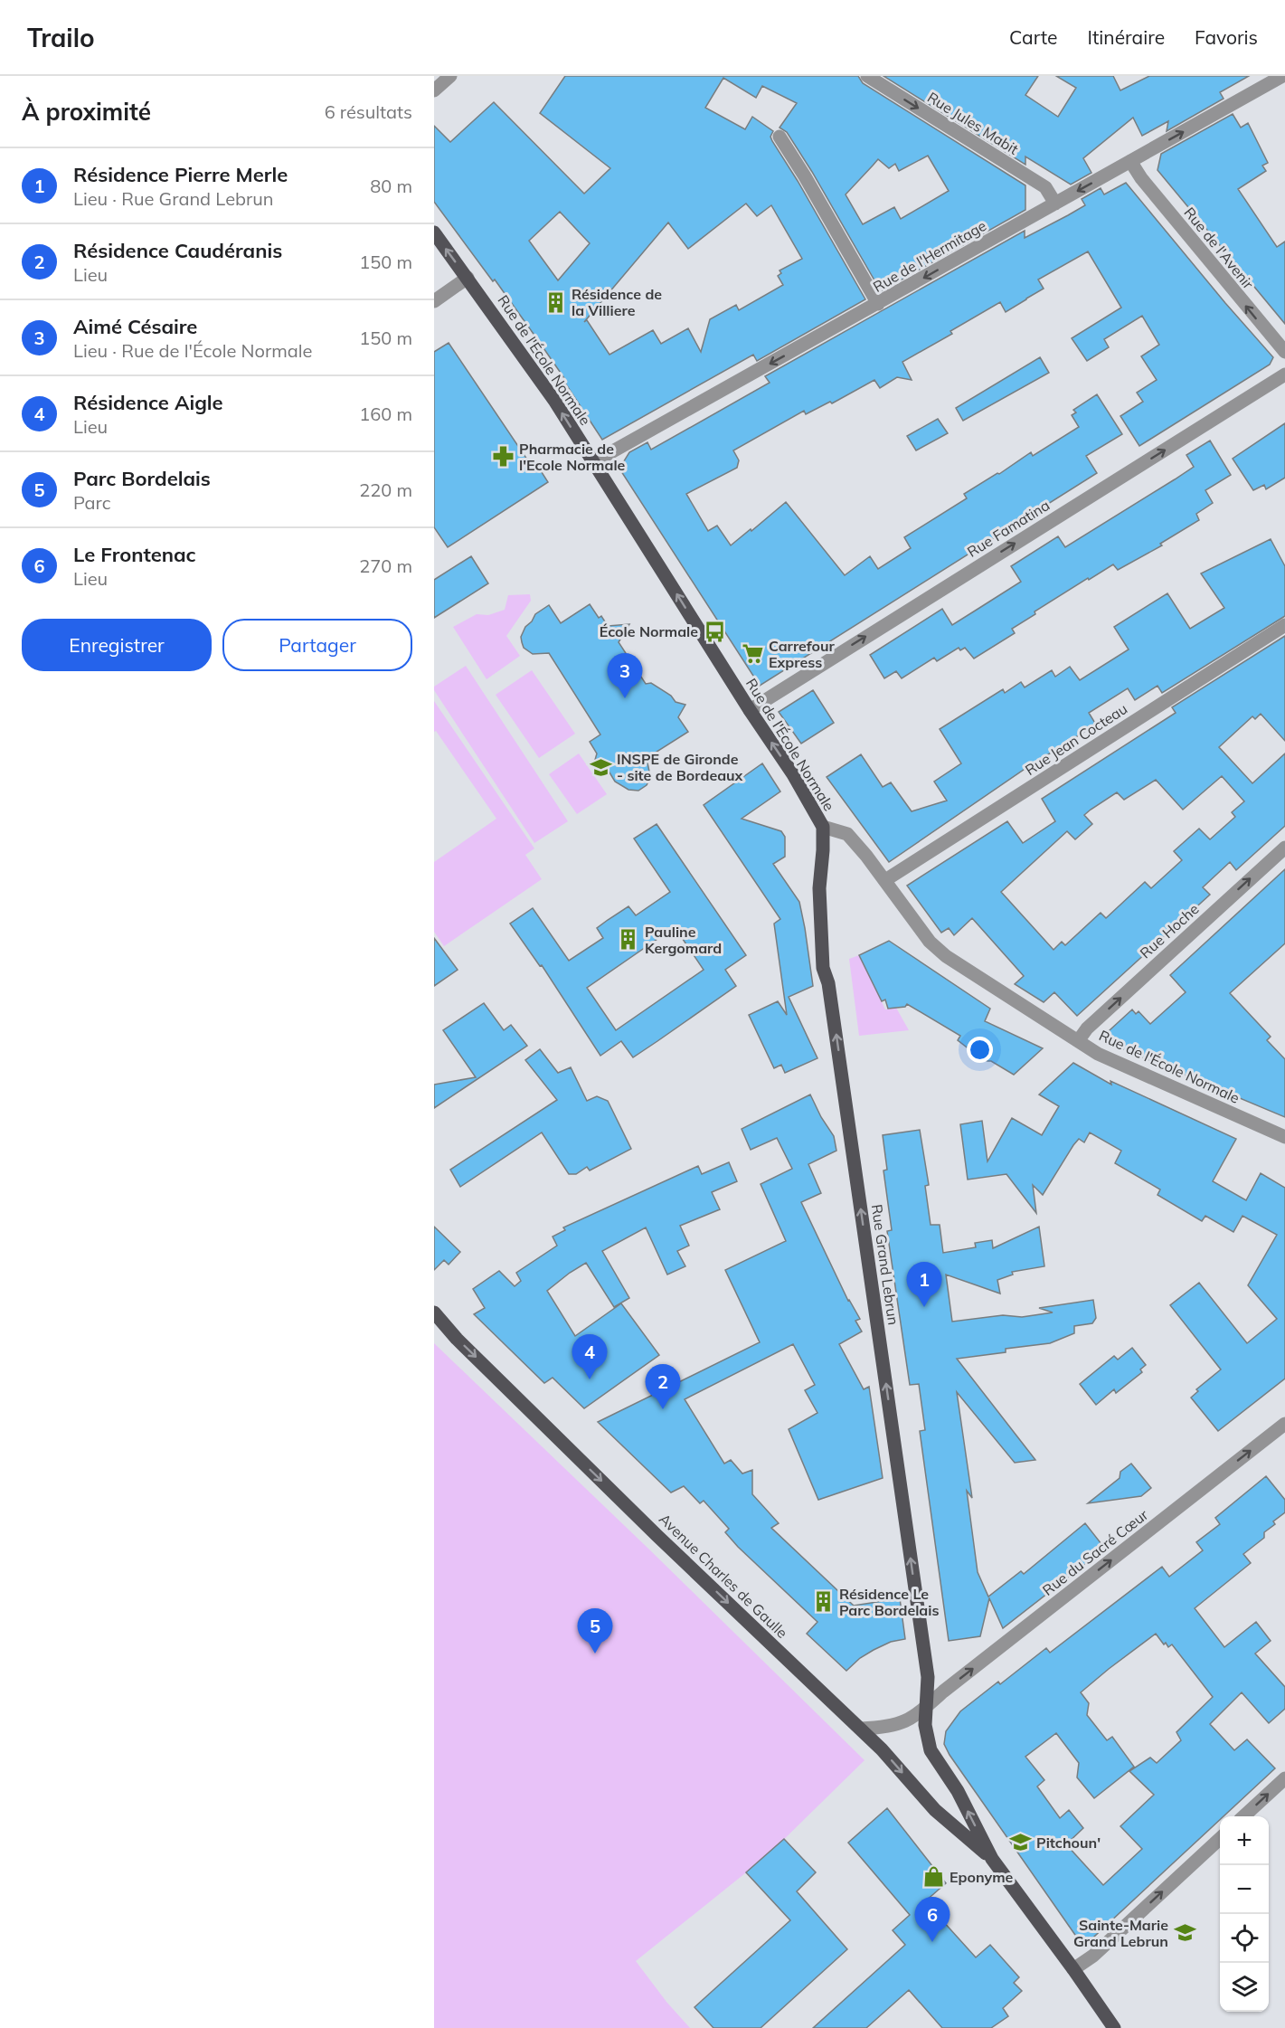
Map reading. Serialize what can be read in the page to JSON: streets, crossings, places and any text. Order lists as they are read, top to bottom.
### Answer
{
  "streets": {
    "main road": ["Rue de l'École Normale", "Rue Grand Lebrun", "Avenue Charles de Gaulle"],
    "street": [
      "Rue Jules Mabit",
      "Rue de l'Avenir",
      "Rue de l'Hermitage",
      "Rue Famatina",
      "Rue Jean Cocteau",
      "Rue Hoche",
      "Rue du Sacré Cœur"
    ]
  },
  "crossings": [
    ["Rue Jules Mabit", "Rue de l'Hermitage"],
    ["Rue de l'Avenir", "Rue de l'Hermitage"],
    ["Rue de l'Hermitage", "Rue de l'École Normale"],
    ["Rue de l'École Normale", "Rue Famatina"],
    ["Rue de l'École Normale", "Rue Jean Cocteau"],
    ["Rue de l'École Normale", "Rue Hoche"],
    ["Rue de l'École Normale", "Rue Grand Lebrun"],
    ["Rue Grand Lebrun", "Rue du Sacré Cœur"],
    ["Rue Grand Lebrun", "Avenue Charles de Gaulle"],
    ["Rue du Sacré Cœur", "Avenue Charles de Gaulle"]
  ],
  "one_way": [
    "Rue Jules Mabit",
    "Rue de l'Avenir",
    "Rue de l'École Normale",
    "Rue Famatina",
    "Rue Hoche",
    "Rue Grand Lebrun",
    "Rue du Sacré Cœur"
  ],
  "places": {
    "building": ["Résidence de la Villiere", "Pauline Kergomard", "Résidence Le Parc Bordelais"],
    "pharmacy": ["Pharmacie de l'Ecole Normale"],
    "bus stop": ["École Normale"],
    "supermarket": ["Carrefour Express"],
    "school or university": ["INSPE de Gironde - site de Bordeaux", "Pitchoun'", "Sainte-Marie Grand Lebrun"],
    "shop": ["Eponyme"]
  },
  "page": {
    "header": "Trailo",
    "nav": ["Carte", "Itinéraire", "Favoris"],
    "heading": ["À proximité", "6 résultats"],
    "list": [
      {
        "mark": "1",
        "name": "Résidence Pierre Merle",
        "note": "Lieu · Rue Grand Lebrun",
        "value": "80 m"
      },
      {
        "mark": "2",
        "name": "Résidence Caudéranis",
        "note": "Lieu",
        "value": "150 m"
      },
      {
        "mark": "3",
        "name": "Aimé Césaire",
        "note": "Lieu · Rue de l'École Normale",
        "value": "150 m"
      },
      {
        "mark": "4",
        "name": "Résidence Aigle",
        "note": "Lieu",
        "value": "160 m"
      },
      {
        "mark": "5",
        "name": "Parc Bordelais",
        "note": "Parc",
        "value": "220 m"
      },
      {
        "mark": "6",
        "name": "Le Frontenac",
        "note": "Lieu",
        "value": "270 m"
      }
    ],
    "buttons": ["Enregistrer", "Partager"],
    "pins": [
      "3",
      "1",
      "4",
      "2",
      "5",
      "6"
    ],
    "map_buttons": ["+", "−"]
  }
}
